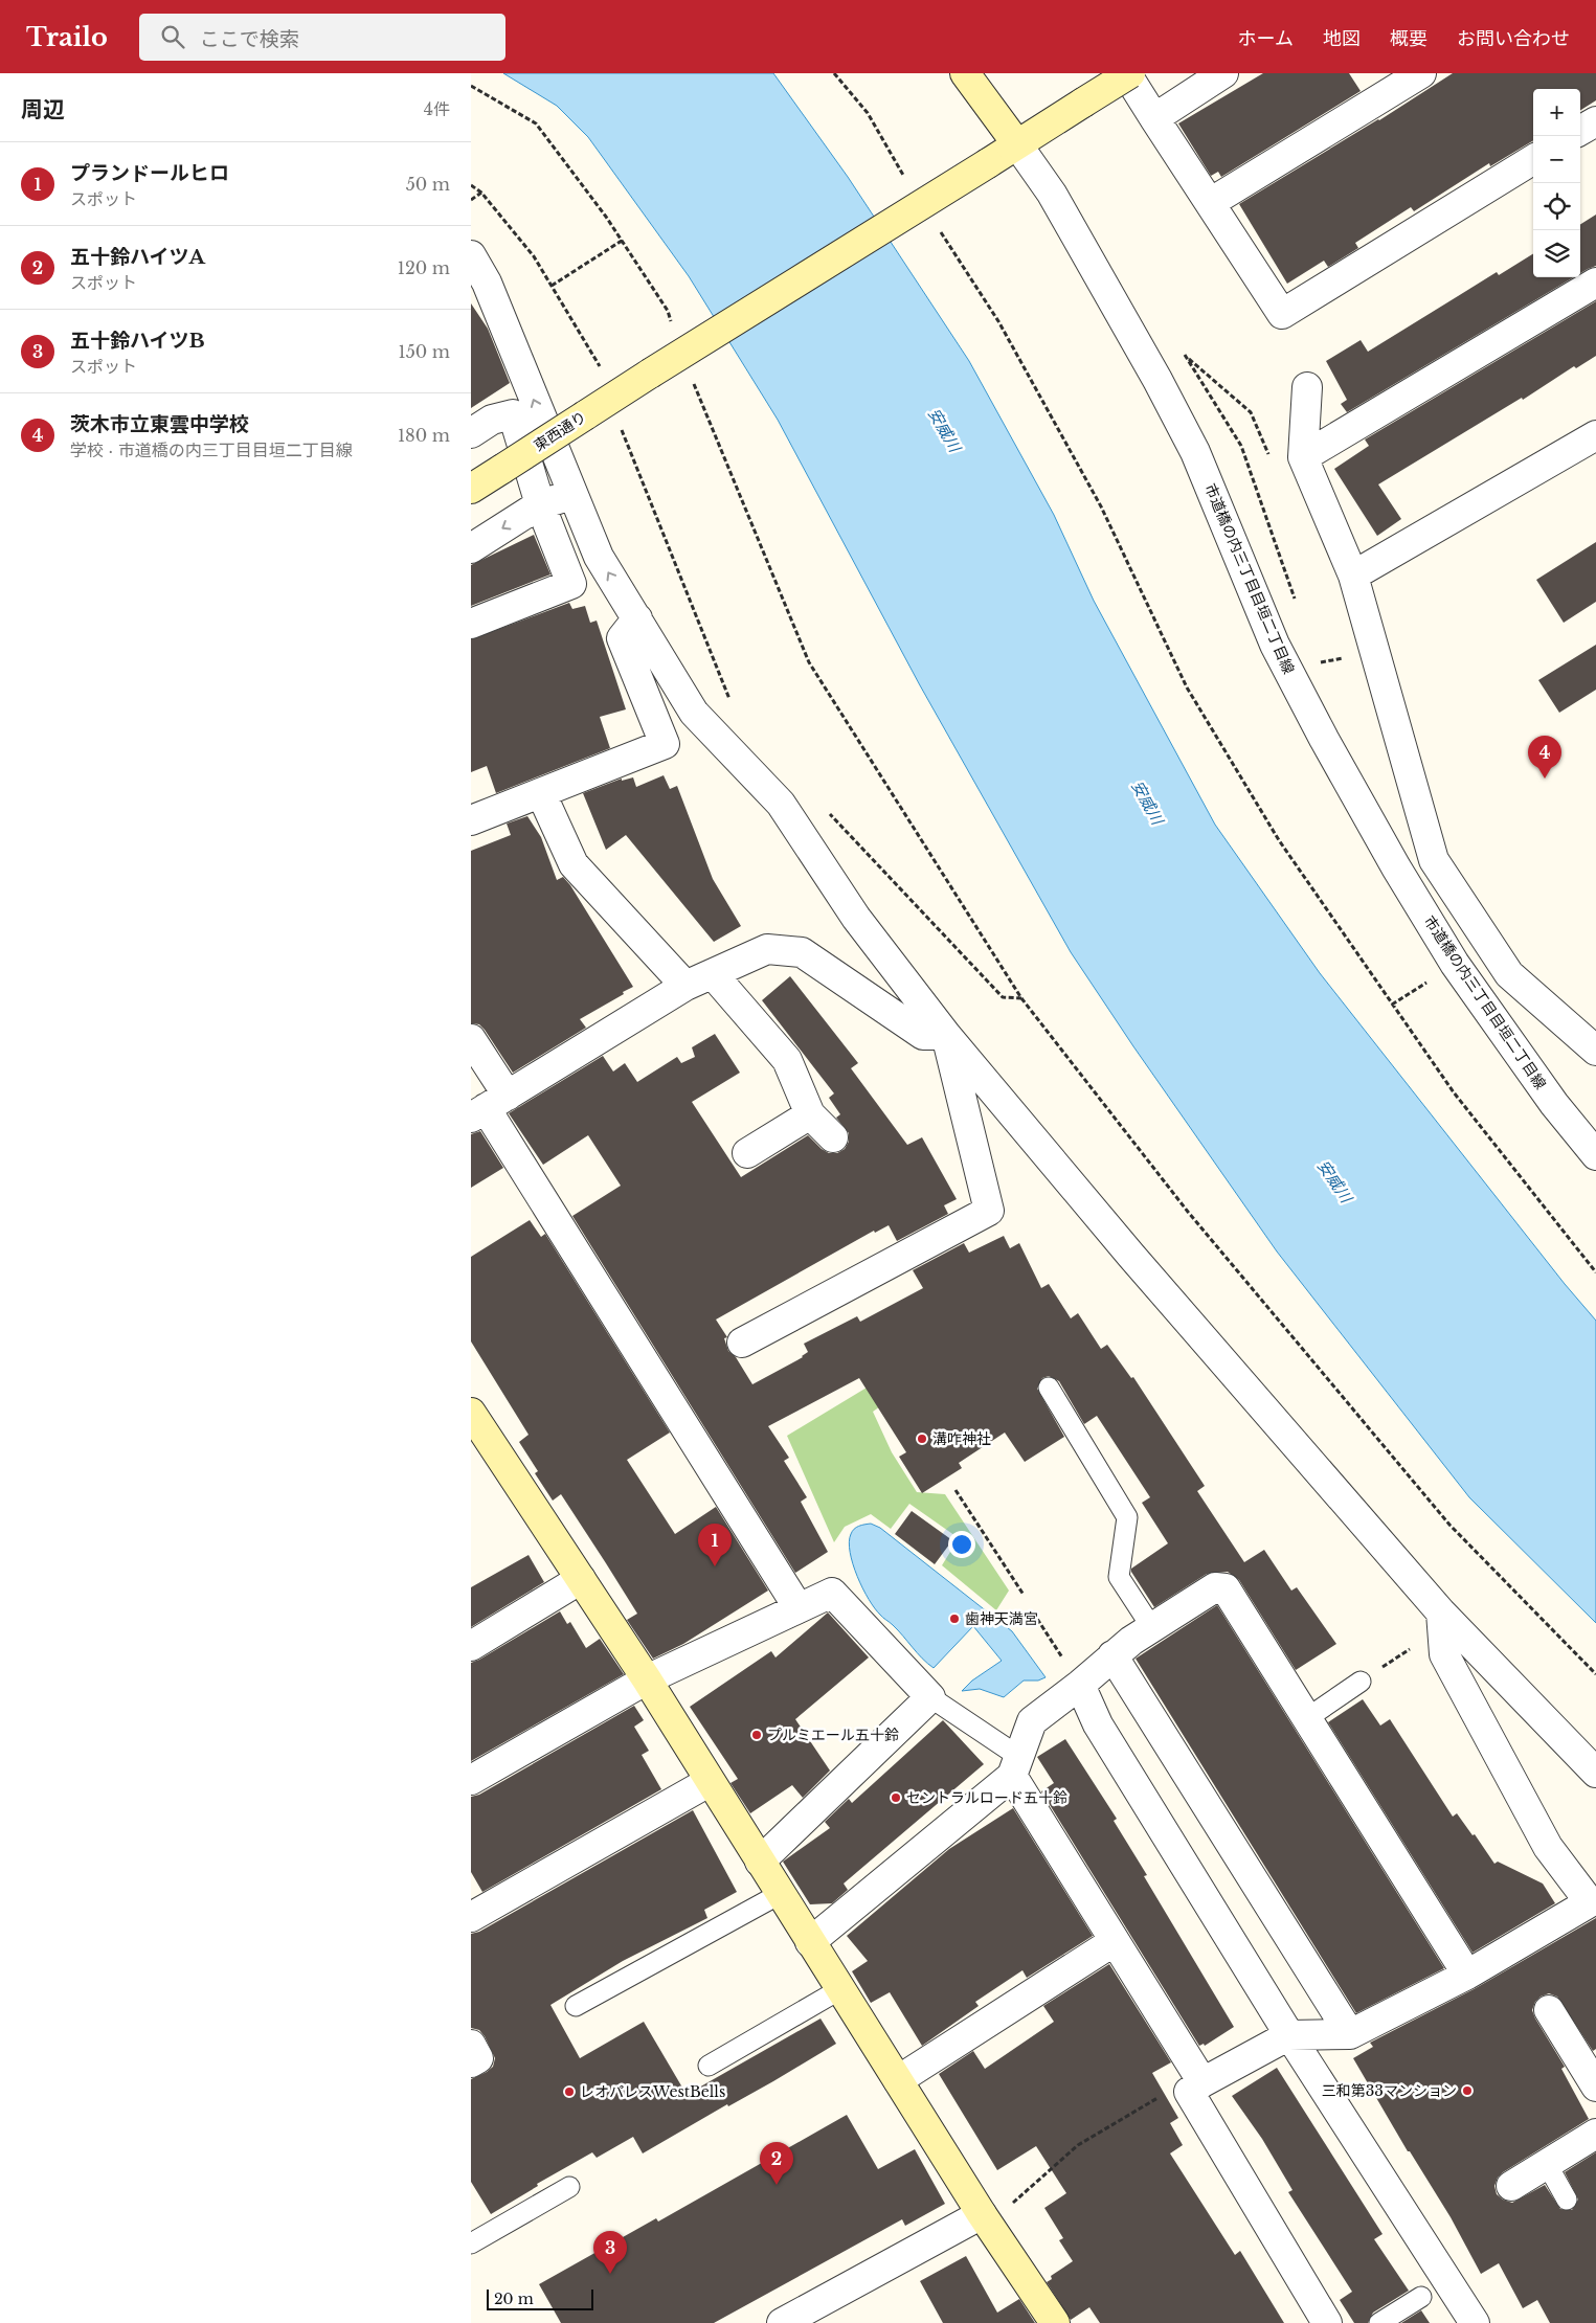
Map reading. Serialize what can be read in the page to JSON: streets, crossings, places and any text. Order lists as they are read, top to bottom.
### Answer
{
  "streets": {
    "street": ["東西通り", "市道橋の内三丁目目垣二丁目線"]
  },
  "crossings": [
    ["東西通り", "市道橋の内三丁目目垣二丁目線"]
  ],
  "water": ["安威川"],
  "places": [
    "溝咋神社",
    "歯神天満宮",
    "プルミエール五十鈴",
    "セントラルロード五十鈴",
    "三和第33マンション",
    "レオパレスWestBells"
  ],
  "scale_bar": "20 m",
  "page": {
    "header": "Trailo",
    "search": "ここで検索",
    "nav": [
      "ホーム",
      "地図",
      "概要",
      "お問い合わせ"
    ],
    "heading": ["周辺", "4件"],
    "map_buttons": ["+", "−"],
    "list": [
      {
        "mark": "1",
        "name": "プランドールヒロ",
        "note": "スポット",
        "value": "50 m"
      },
      {
        "mark": "2",
        "name": "五十鈴ハイツA",
        "note": "スポット",
        "value": "120 m"
      },
      {
        "mark": "3",
        "name": "五十鈴ハイツB",
        "note": "スポット",
        "value": "150 m"
      },
      {
        "mark": "4",
        "name": "茨木市立東雲中学校",
        "note": "学校 · 市道橋の内三丁目目垣二丁目線",
        "value": "180 m"
      }
    ],
    "pins": [
      "4",
      "1",
      "2",
      "3"
    ],
    "scale": "20 m"
  }
}
